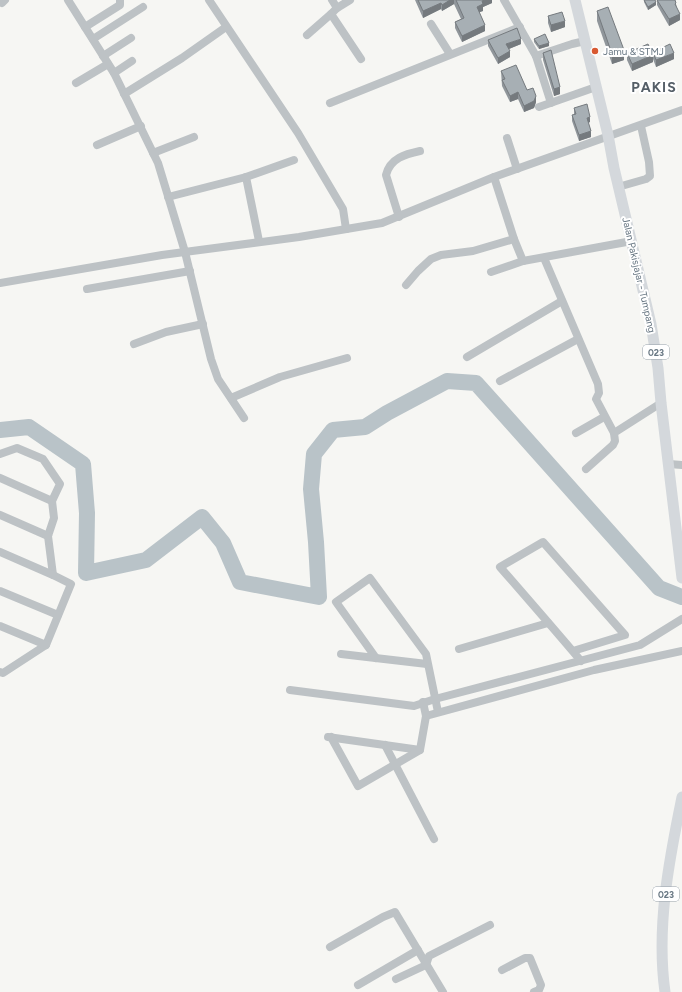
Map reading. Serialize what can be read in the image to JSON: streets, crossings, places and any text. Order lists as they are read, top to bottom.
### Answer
{
  "streets": {
    "main road": ["Jalan Pakisjajar - Tumpang", "023"]
  },
  "districts": ["PAKIS"],
  "places": ["Jamu & STMJ"]
}
